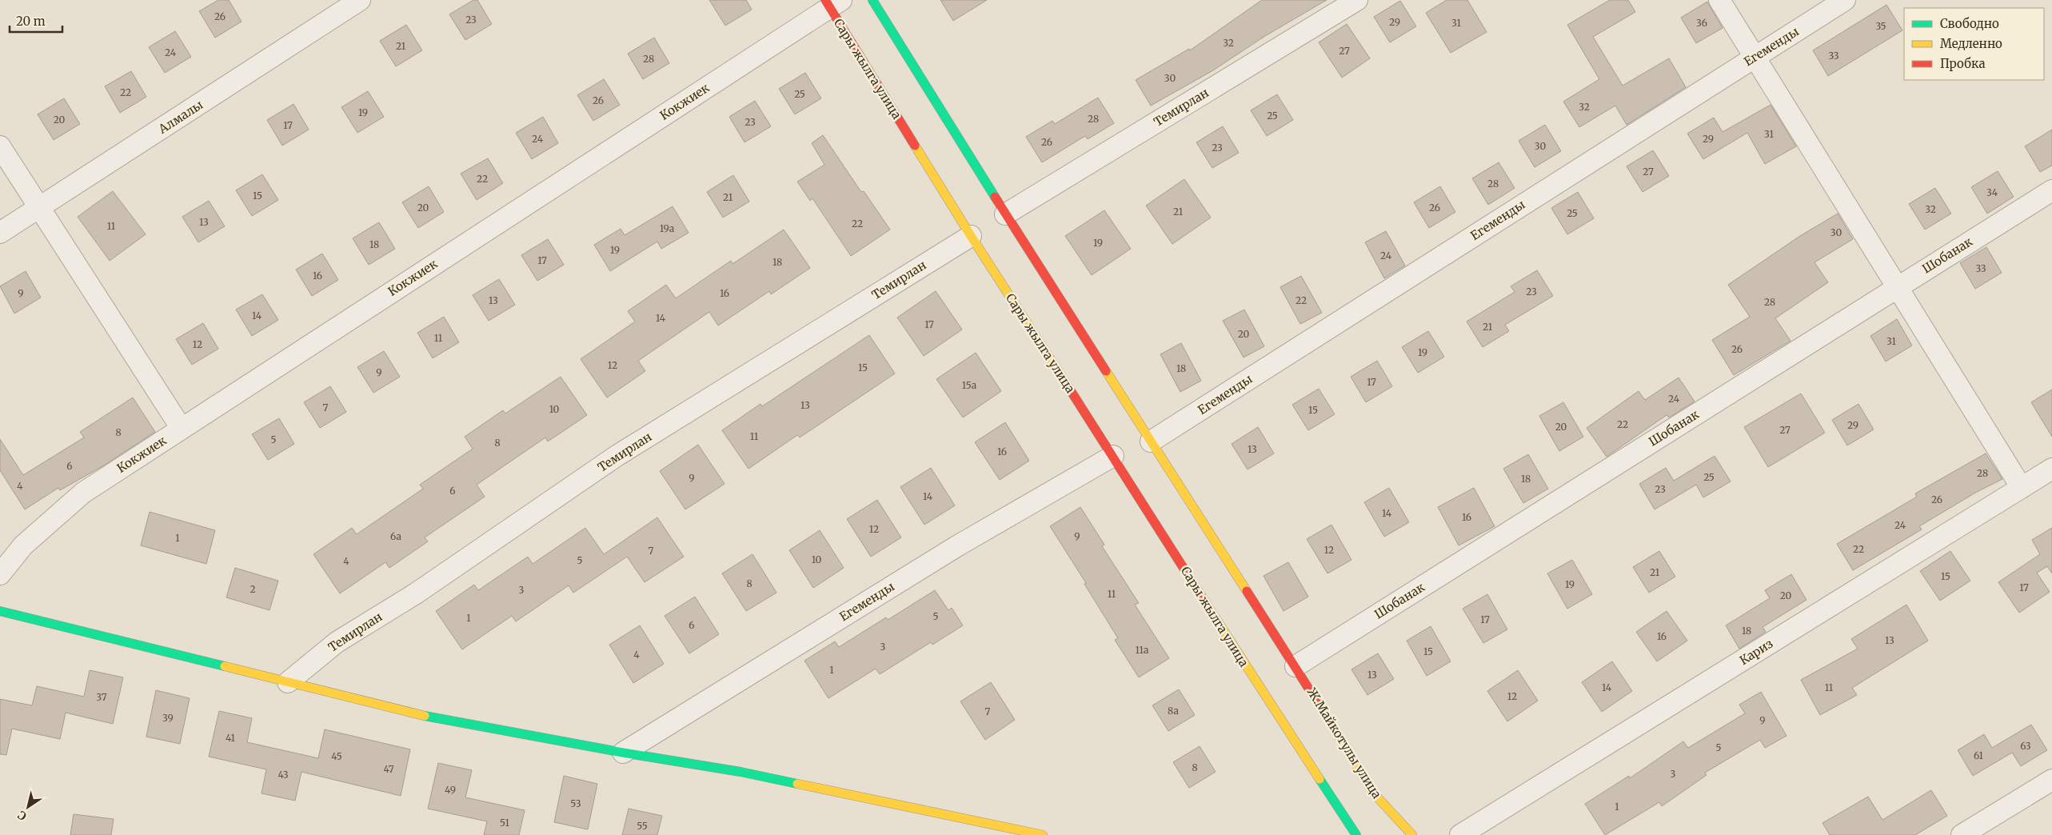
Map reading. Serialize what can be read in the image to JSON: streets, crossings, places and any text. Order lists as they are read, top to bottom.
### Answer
{
  "streets": {
    "street": [
      "Егеменды",
      "Сары жылга улица",
      "Кокжиек",
      "Темирлан",
      "Алмалы",
      "Шобанак",
      "Кариз",
      "Ж.Майкотулы улица"
    ]
  },
  "crossings": [
    ["Егеменды", "Сары жылга улица"],
    ["Сары жылга улица", "Кокжиек"],
    ["Сары жылга улица", "Темирлан"],
    ["Шобанак", "Ж.Майкотулы улица"]
  ],
  "house_numbers": [
    "26",
    "23",
    "29",
    "31",
    "36",
    "35",
    "32",
    "21",
    "27",
    "24",
    "33",
    "28",
    "30",
    "22",
    "25",
    "26",
    "32",
    "19",
    "25",
    "28",
    "20",
    "23",
    "17",
    "31",
    "24",
    "29",
    "26",
    "30",
    "23",
    "27",
    "22",
    "28",
    "34",
    "15",
    "21",
    "20",
    "26",
    "32",
    "21",
    "25",
    "13",
    "22",
    "11",
    "19а",
    "30",
    "19",
    "18",
    "19",
    "24",
    "17",
    "18",
    "33",
    "16",
    "23",
    "9",
    "16",
    "13",
    "22",
    "28",
    "14",
    "14",
    "17",
    "21",
    "20",
    "11",
    "31",
    "12",
    "26",
    "19",
    "12",
    "15",
    "18",
    "9",
    "17",
    "15а",
    "24",
    "13",
    "7",
    "10",
    "15",
    "22",
    "29",
    "20",
    "27",
    "8",
    "11",
    "5",
    "8",
    "13",
    "16",
    "6",
    "28",
    "25",
    "9",
    "18",
    "4",
    "23",
    "6",
    "14",
    "26",
    "14",
    "16",
    "24",
    "12",
    "6а",
    "9",
    "1",
    "22",
    "12",
    "7",
    "10",
    "5",
    "4",
    "21",
    "15",
    "8",
    "19",
    "17",
    "2",
    "3",
    "11",
    "20",
    "5",
    "1",
    "17",
    "6",
    "18",
    "16",
    "13",
    "3",
    "11а",
    "15",
    "4",
    "1",
    "13",
    "14",
    "11",
    "12",
    "37",
    "8а",
    "7",
    "39",
    "9",
    "41",
    "63",
    "5",
    "61",
    "45",
    "8",
    "47",
    "3",
    "43",
    "49",
    "53",
    "1",
    "51",
    "55"
  ],
  "legend": ["Свободно", "Медленно", "Пробка"],
  "scale_bar": "20 m",
  "north": "bottom left"
}
